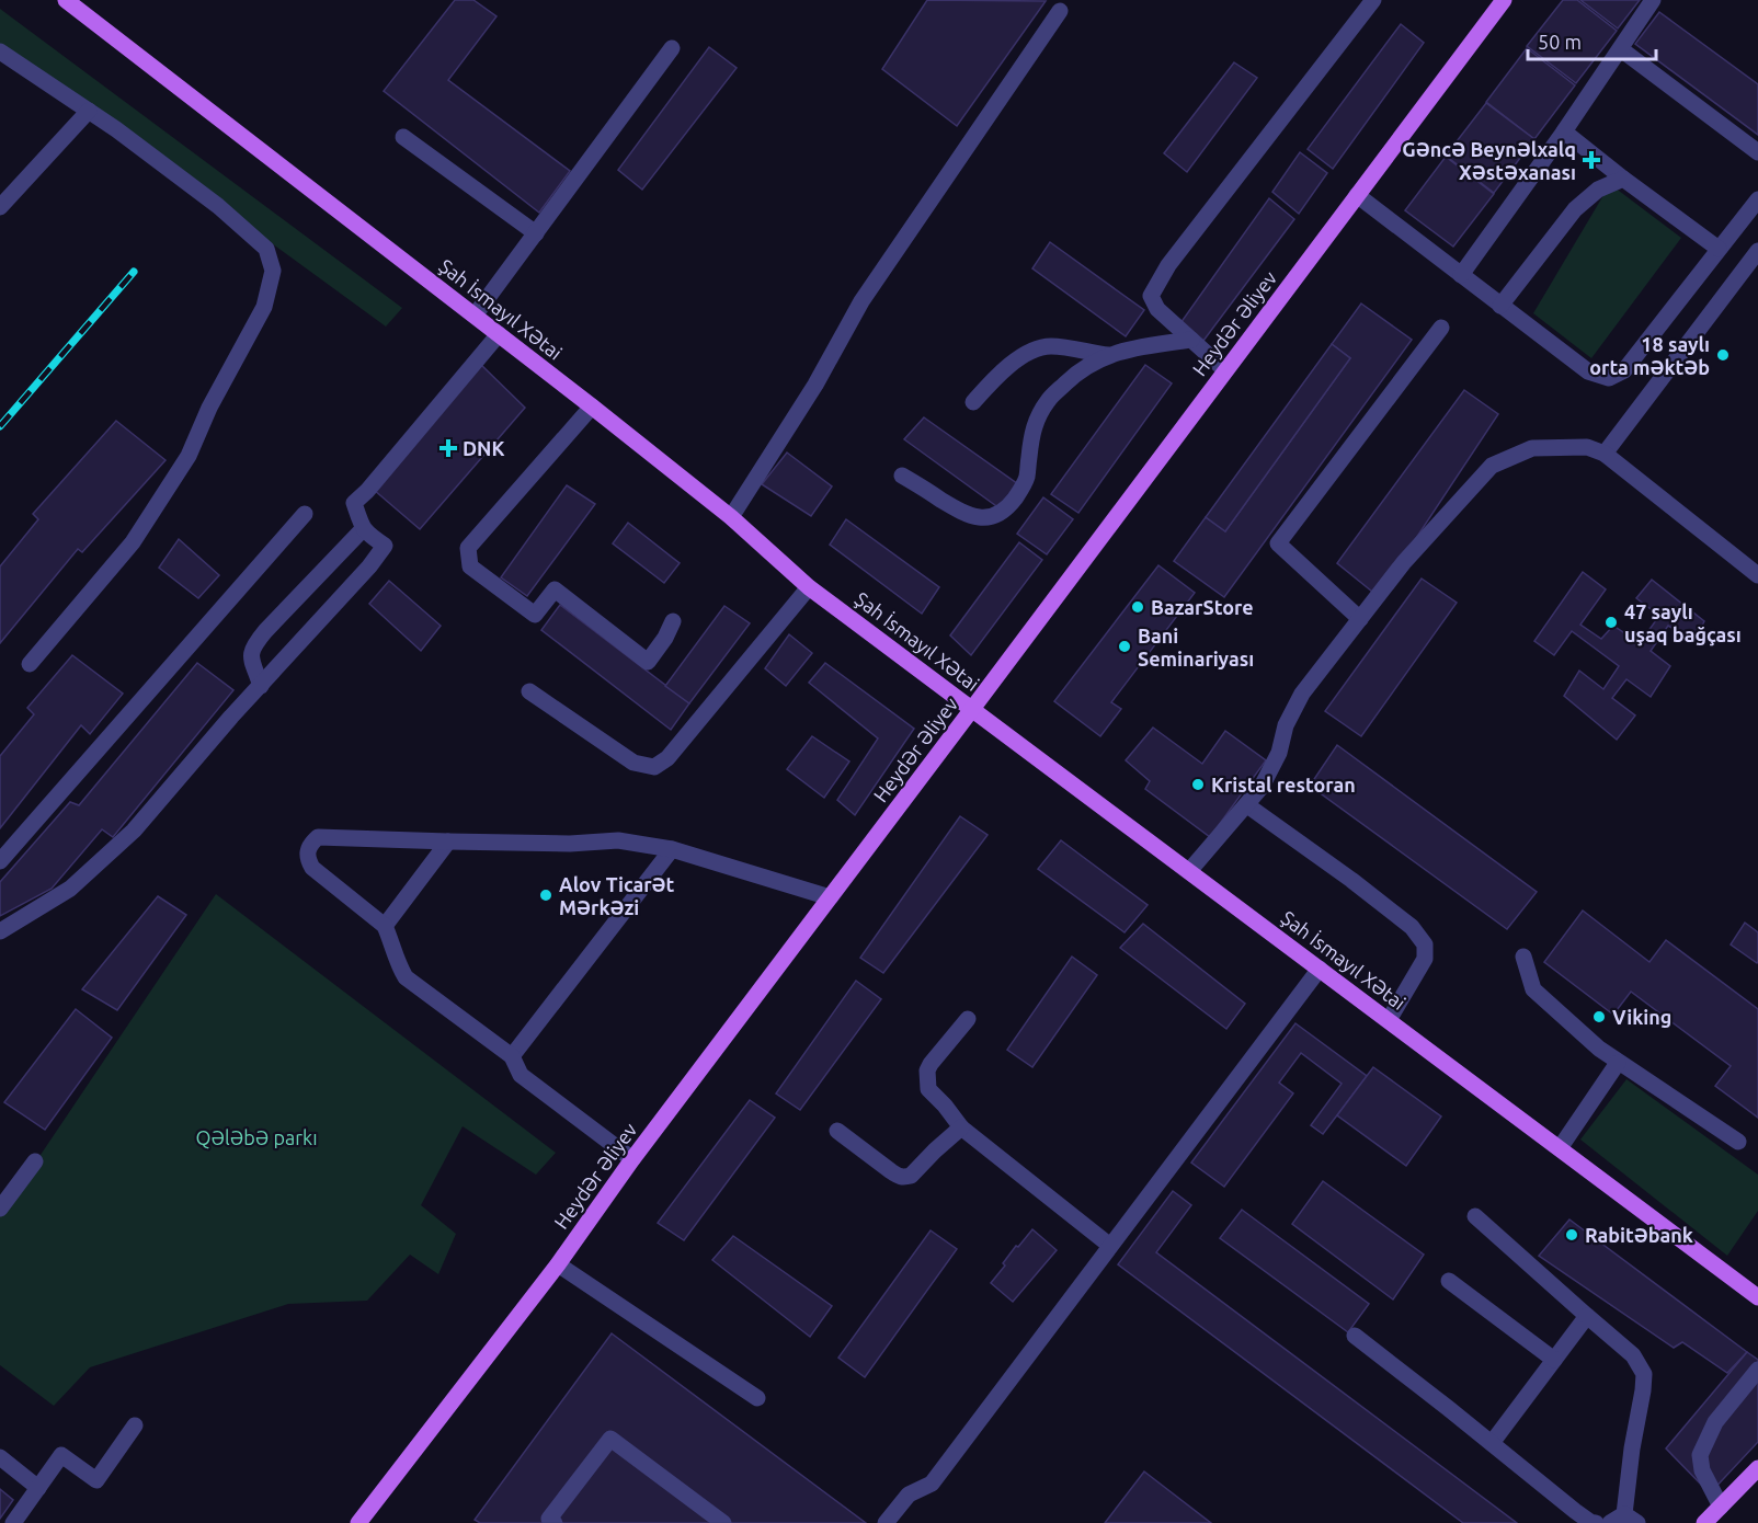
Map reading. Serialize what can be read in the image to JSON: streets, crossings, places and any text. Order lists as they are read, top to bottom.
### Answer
{
  "streets": {
    "main road": ["Şah İsmayıl Xətai", "Heydər Əliyev"]
  },
  "crossings": [
    ["Şah İsmayıl Xətai", "Heydər Əliyev"]
  ],
  "parks": ["Qələbə parkı"],
  "places": {
    "health": ["Gəncə Beynəlxalq Xəstəxanası", "DNK"],
    "other": [
      "18 saylı orta məktəb",
      "BazarStore",
      "47 saylı uşaq bağçası",
      "Bani Seminariyası",
      "Kristal restoran",
      "Alov Ticarət Mərkəzi",
      "Viking",
      "Rabitəbank"
    ]
  },
  "scale_bar": "50 m"
}
